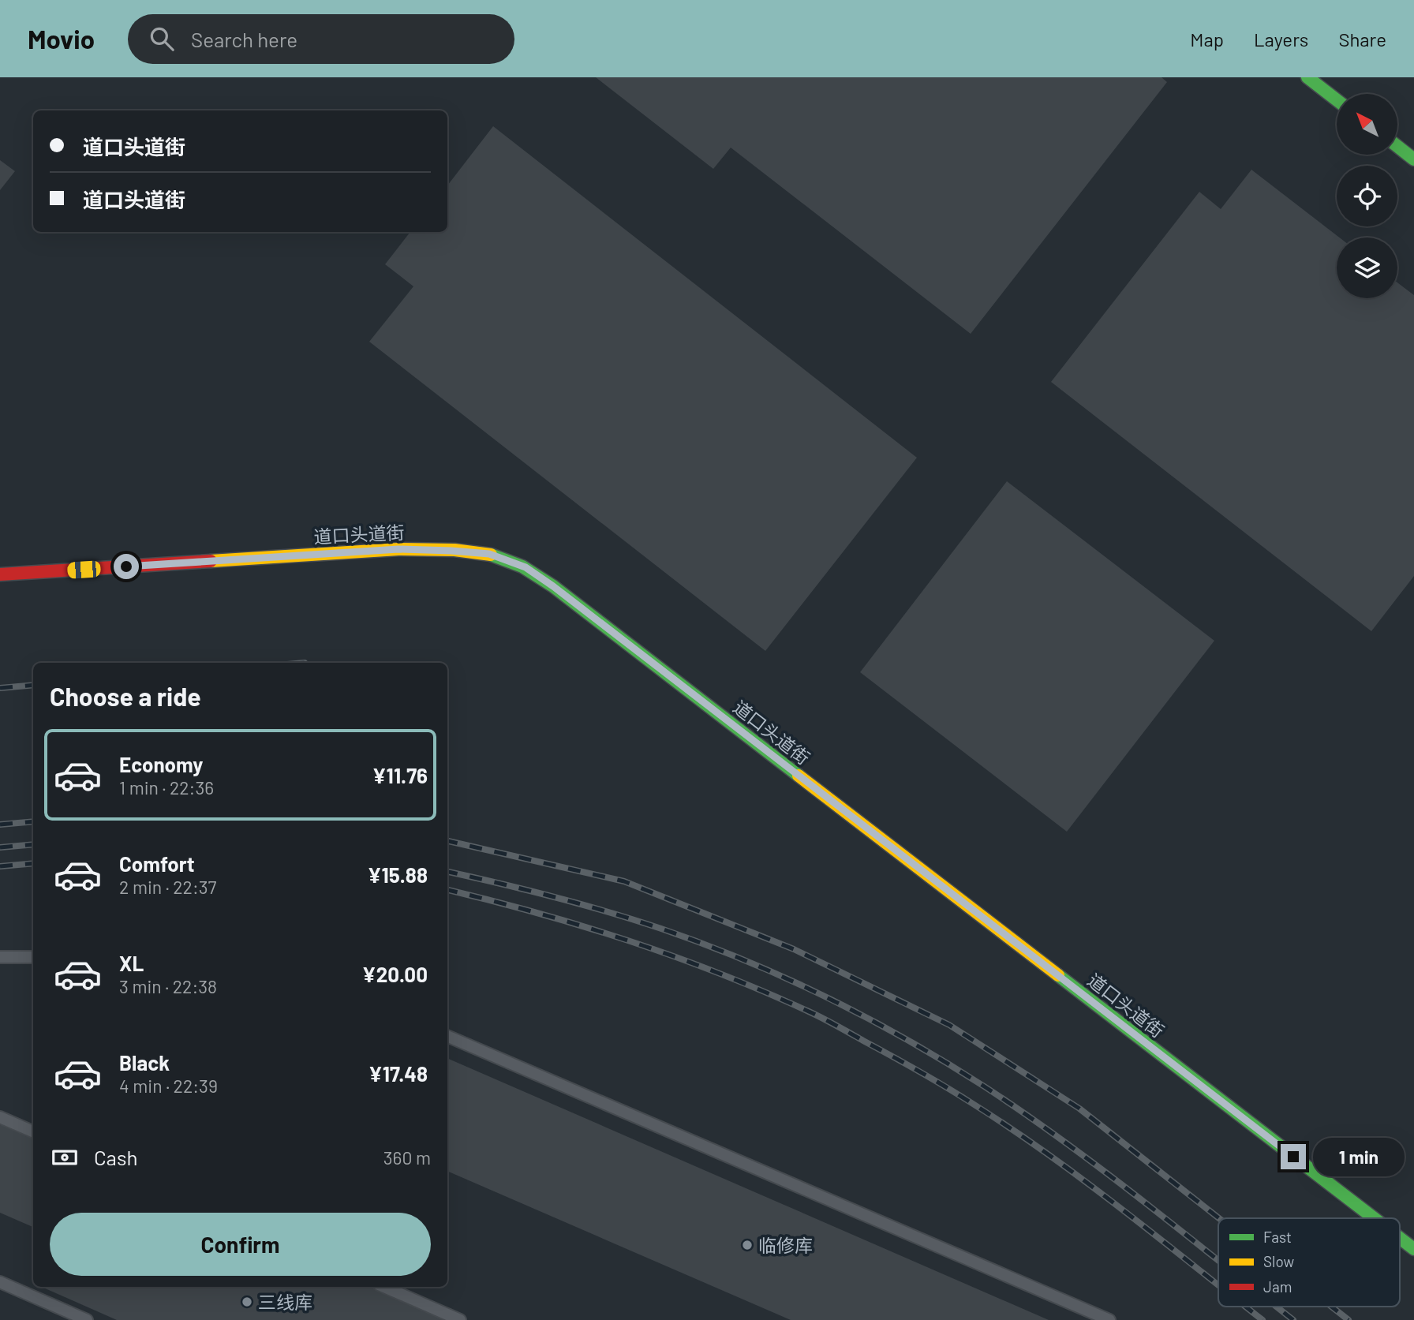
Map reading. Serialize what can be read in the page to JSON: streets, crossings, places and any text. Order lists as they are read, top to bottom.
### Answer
{
  "streets": {
    "street": ["道口头道街"]
  },
  "places": ["临修库", "三线库"],
  "legend": ["Fast", "Slow", "Jam"],
  "north": "top left",
  "page": {
    "header": "Movio",
    "search": "Search here",
    "nav": ["Map", "Layers", "Share"],
    "banner": ["道口头道街", "道口头道街"],
    "heading": "Choose a ride",
    "list": [
      {
        "name": "Economy",
        "note": "1 min · 22:36",
        "value": "¥11.76"
      },
      {
        "name": "Comfort",
        "note": "2 min · 22:37",
        "value": "¥15.88"
      },
      {
        "name": "XL",
        "note": "3 min · 22:38",
        "value": "¥20.00"
      },
      {
        "name": "Black",
        "note": "4 min · 22:39",
        "value": "¥17.48"
      }
    ],
    "pay": ["Cash", "360 m"],
    "bubble": "1 min",
    "buttons": "Confirm"
  }
}
